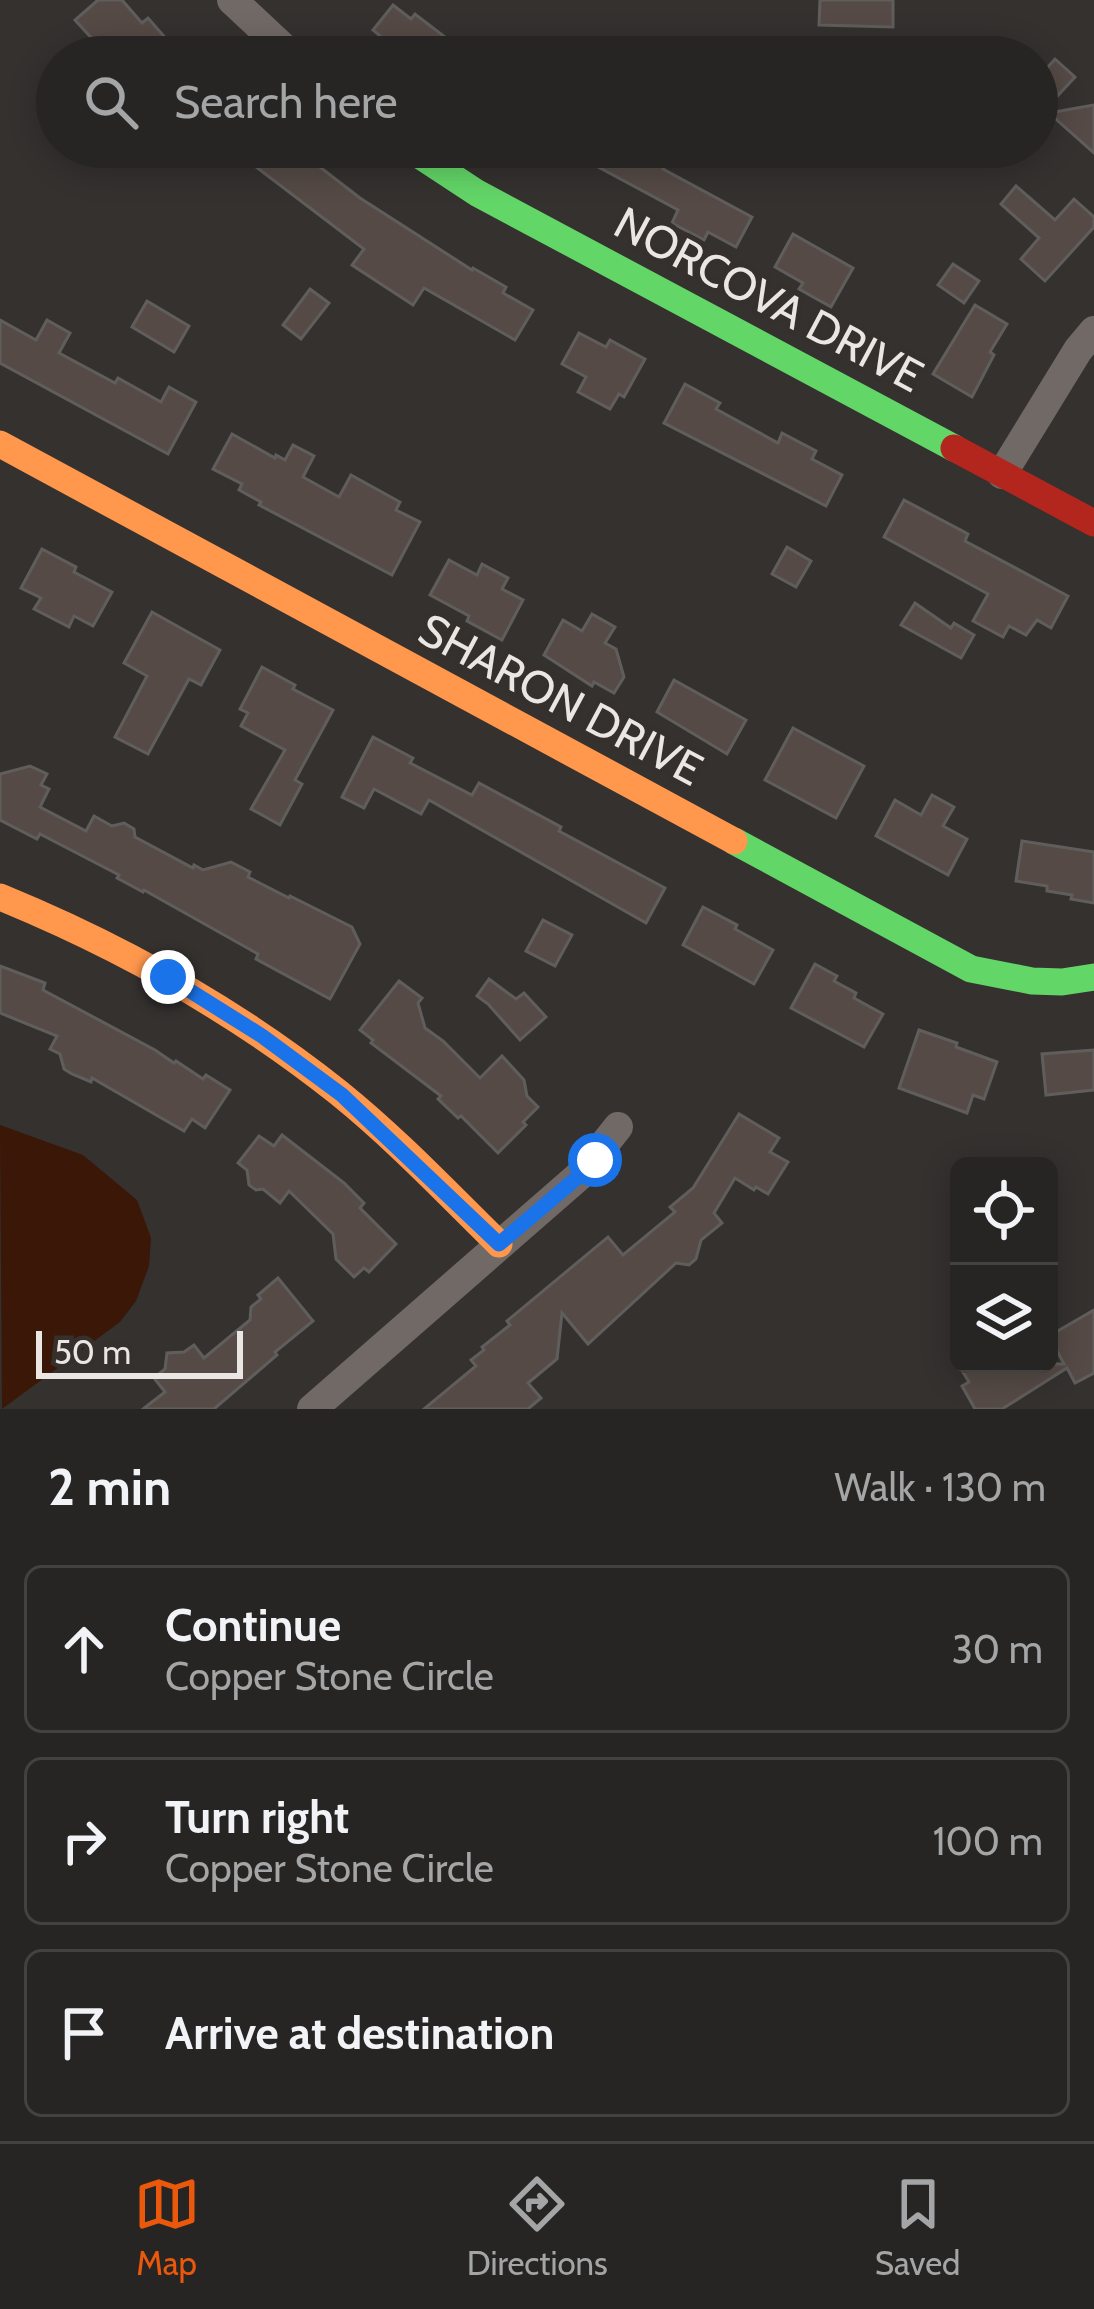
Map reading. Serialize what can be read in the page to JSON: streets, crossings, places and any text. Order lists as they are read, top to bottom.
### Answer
{
  "streets": {
    "street": ["NORCOVA DRIVE", "SHARON DRIVE"]
  },
  "scale_bar": "50 m",
  "page": {
    "search": "Search here",
    "scale": "50 m",
    "heading": ["2 min", "Walk · 130 m"],
    "list": [
      ["Continue", "Copper Stone Circle", "30 m"],
      ["Turn right", "Copper Stone Circle", "100 m"],
      "Arrive at destination"
    ],
    "nav": ["Map", "Directions", "Saved"]
  }
}
